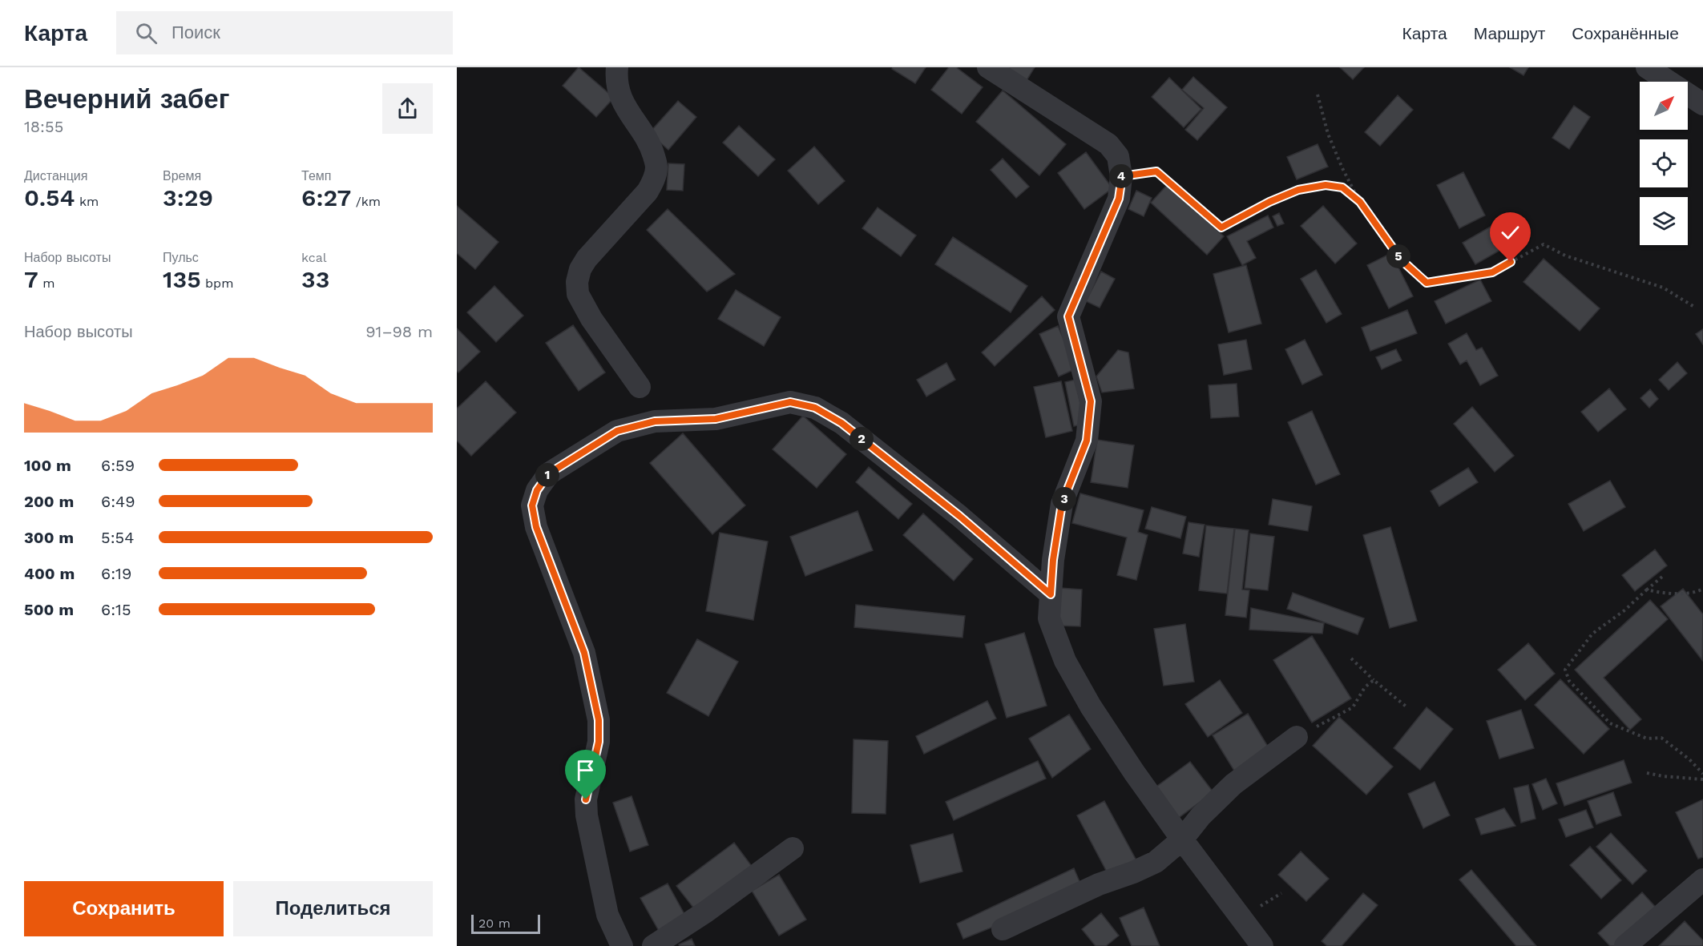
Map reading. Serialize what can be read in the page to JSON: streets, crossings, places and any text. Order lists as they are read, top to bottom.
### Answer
{
  "scale_bar": "20 m",
  "north": "top right",
  "page": {
    "header": "Карта",
    "search": "Поиск",
    "nav": ["Карта", "Маршрут", "Сохранённые"],
    "heading": ["Вечерний забег", "18:55"],
    "stats": [
      ["Дистанция", "0.54 km"],
      ["Время", "3:29"],
      ["Темп", "6:27 /km"],
      ["Набор высоты", "7 m"],
      ["Пульс", "135 bpm"],
      ["kcal", "33"]
    ],
    "pins": [
      "4",
      "5",
      "2",
      "1",
      "3"
    ],
    "chart": ["Набор высоты", "91–98 m"],
    "list": [
      {
        "name": "100 m",
        "note": "6:59"
      },
      {
        "name": "200 m",
        "note": "6:49"
      },
      {
        "name": "300 m",
        "note": "5:54"
      },
      {
        "name": "400 m",
        "note": "6:19"
      },
      {
        "name": "500 m",
        "note": "6:15"
      }
    ],
    "buttons": ["Сохранить", "Поделиться"],
    "scale": "20 m"
  }
}
